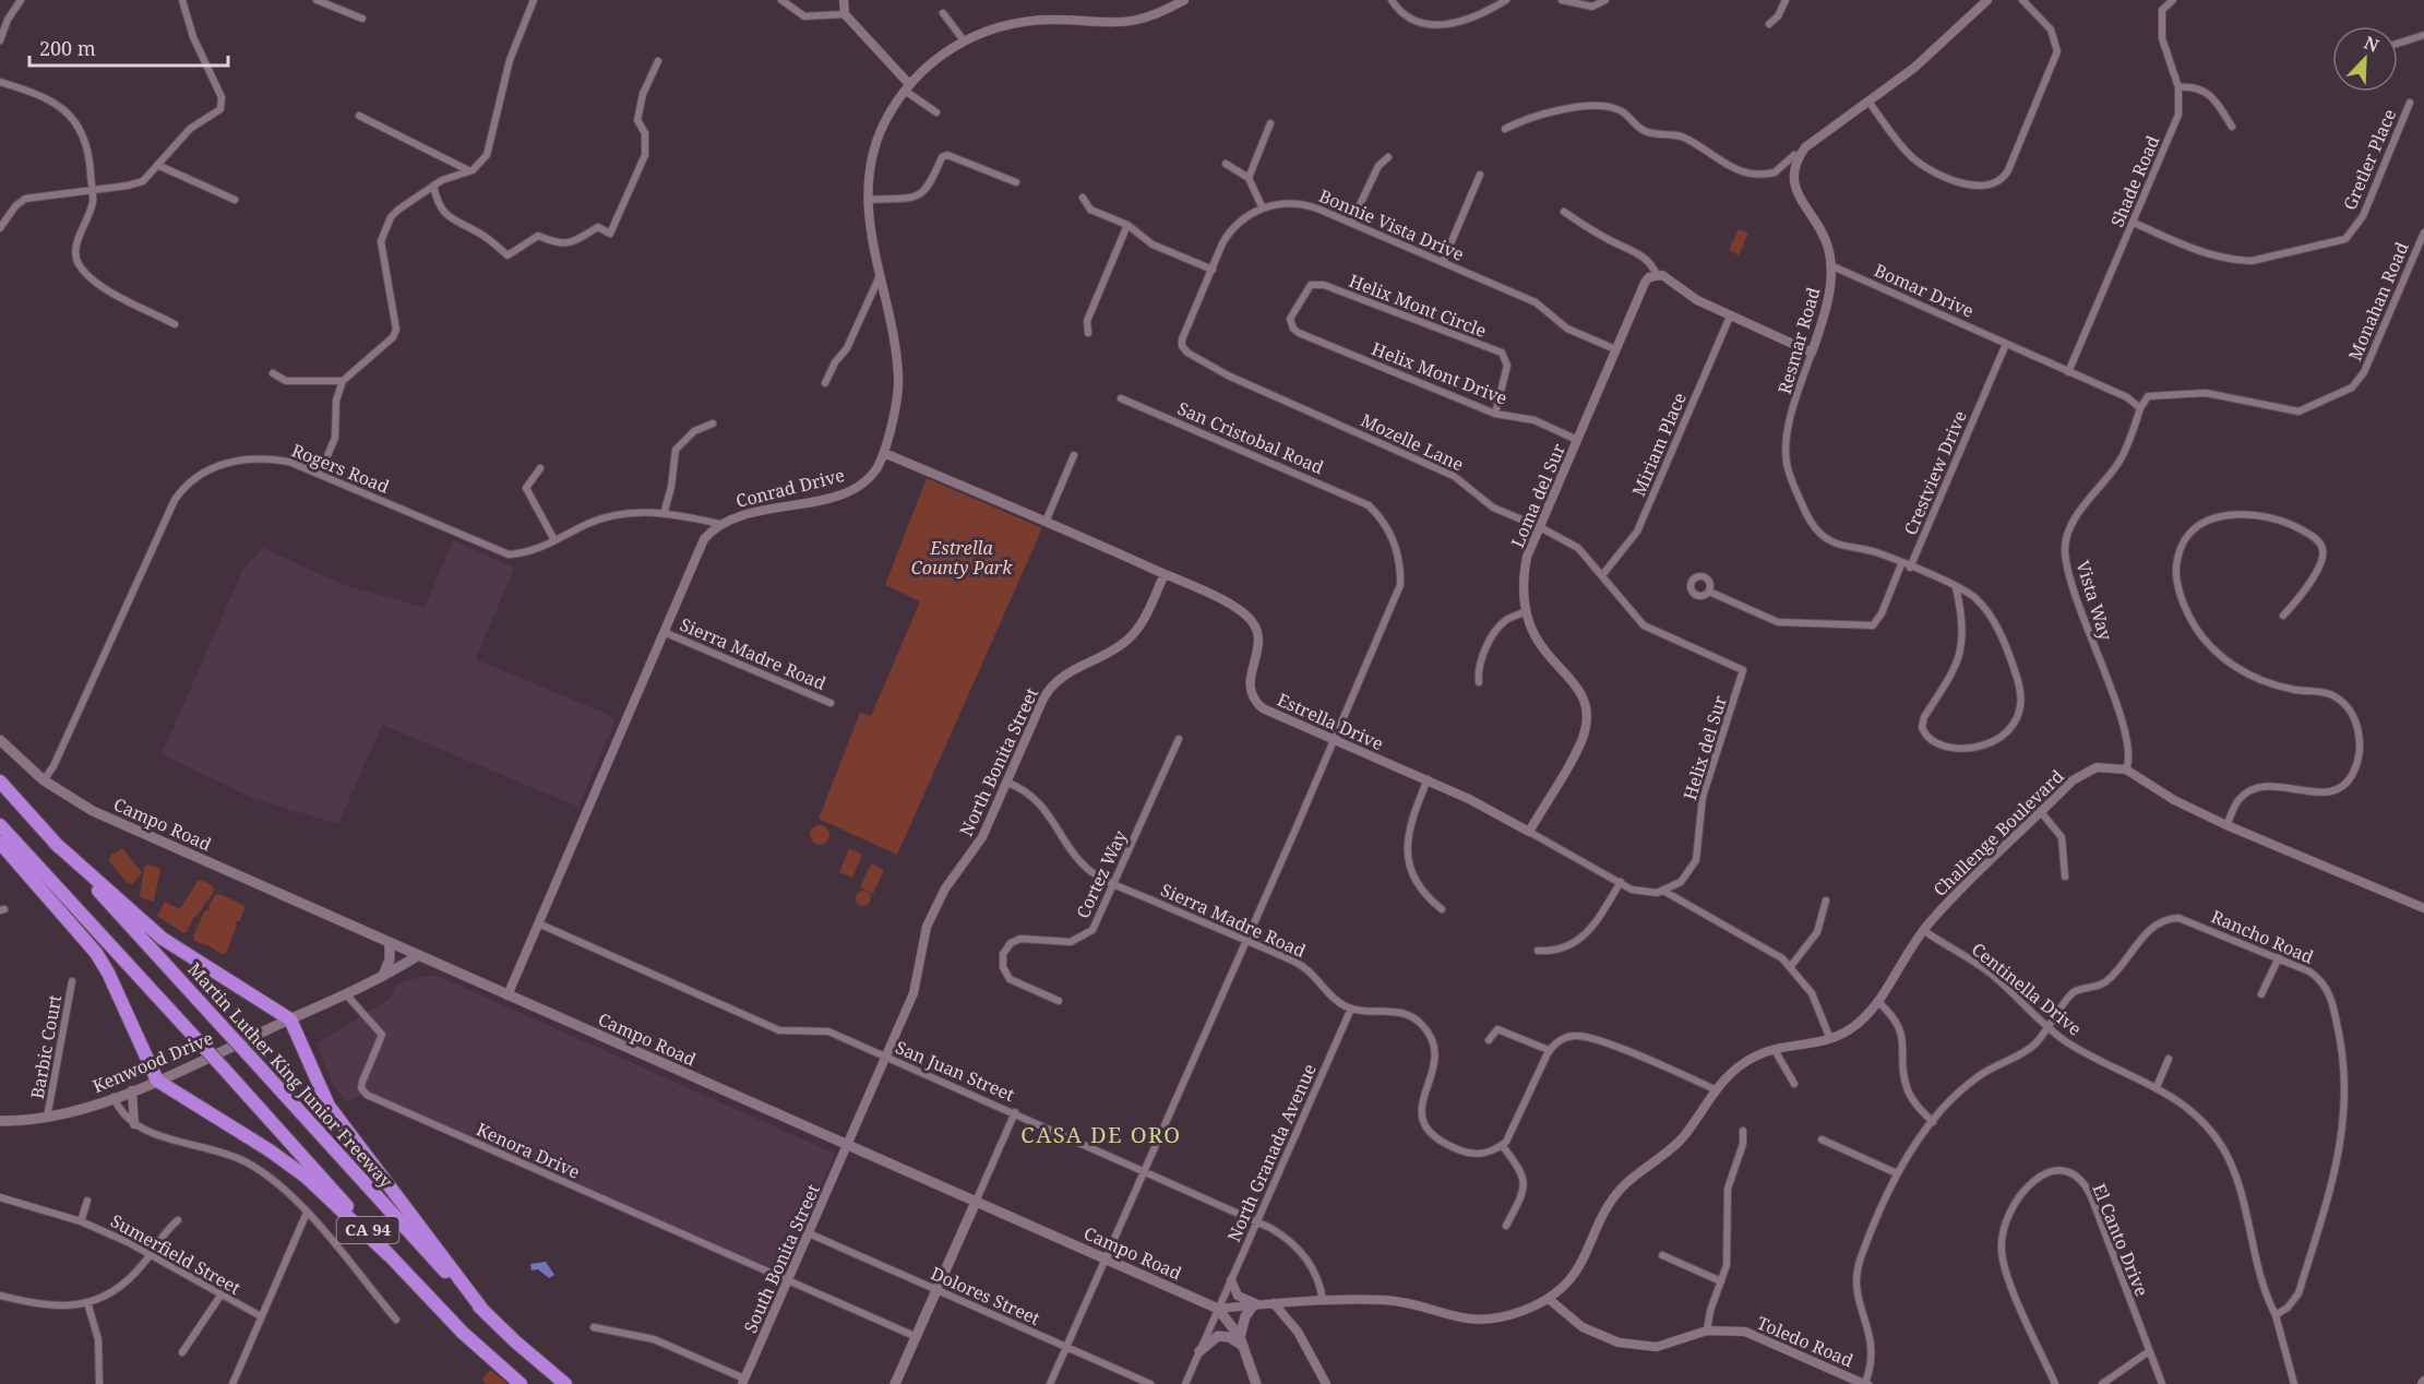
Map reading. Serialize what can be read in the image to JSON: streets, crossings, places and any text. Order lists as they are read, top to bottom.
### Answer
{
  "streets": {
    "highway": ["Martin Luther King Junior Freeway", "CA 94"],
    "main road": ["Campo Road", "Kenwood Drive"],
    "street": [
      "Gretler Place",
      "Shade Road",
      "Bonnie Vista Drive",
      "Bomar Drive",
      "Monahan Road",
      "Helix Mont Circle",
      "Resmar Road",
      "Helix Mont Drive",
      "San Cristobal Road",
      "Mozelle Lane",
      "Miriam Place",
      "Rogers Road",
      "Crestview Drive",
      "Conrad Drive",
      "Loma del Sur",
      "Vista Way",
      "Sierra Madre Road",
      "Estrella Drive",
      "Helix del Sur",
      "North Bonita Street",
      "Challenge Boulevard",
      "Cortez Way",
      "Rancho Road",
      "Centinella Drive",
      "Barbic Court",
      "San Juan Street",
      "Kenora Drive",
      "North Granada Avenue",
      "El Canto Drive",
      "Sumerfield Street",
      "South Bonita Street",
      "Dolores Street",
      "Toledo Road"
    ]
  },
  "crossings": [
    ["Gretler Place", "Shade Road"],
    ["Bonnie Vista Drive", "Mozelle Lane"],
    ["Bonnie Vista Drive", "Loma del Sur"],
    ["Bomar Drive", "Resmar Road"],
    ["Bomar Drive", "Crestview Drive"],
    ["Monahan Road", "Vista Way"],
    ["Helix Mont Circle", "Helix Mont Drive"],
    ["Resmar Road", "Crestview Drive"],
    ["Helix Mont Drive", "Loma del Sur"],
    ["San Cristobal Road", "Estrella Drive"],
    ["Mozelle Lane", "Miriam Place"],
    ["Mozelle Lane", "Loma del Sur"],
    ["Mozelle Lane", "Helix del Sur"],
    ["Rogers Road", "Conrad Drive"],
    ["Rogers Road", "Campo Road"],
    ["Conrad Drive", "Sierra Madre Road"],
    ["Conrad Drive", "Estrella Drive"],
    ["Conrad Drive", "Campo Road"],
    ["Conrad Drive", "San Juan Street"],
    ["Loma del Sur", "Estrella Drive"],
    ["Vista Way", "Challenge Boulevard"],
    ["Sierra Madre Road", "North Bonita Street"],
    ["Sierra Madre Road", "Cortez Way"],
    ["Sierra Madre Road", "North Granada Avenue"],
    ["Estrella Drive", "North Bonita Street"],
    ["North Bonita Street", "Campo Road"],
    ["North Bonita Street", "San Juan Street"],
    ["North Bonita Street", "South Bonita Street"],
    ["Campo Road", "Kenwood Drive"],
    ["Campo Road", "North Granada Avenue"],
    ["Campo Road", "South Bonita Street"],
    ["Challenge Boulevard", "Centinella Drive"],
    ["Challenge Boulevard", "Toledo Road"],
    ["Rancho Road", "Centinella Drive"],
    ["Rancho Road", "Toledo Road"],
    ["Barbic Court", "Kenwood Drive"],
    ["Kenwood Drive", "Kenora Drive"],
    ["San Juan Street", "North Granada Avenue"],
    ["Kenora Drive", "South Bonita Street"],
    ["South Bonita Street", "Dolores Street"]
  ],
  "districts": ["CASA DE ORO"],
  "parks": ["Estrella County Park"],
  "scale_bar": "200 m",
  "north": "top right"
}
